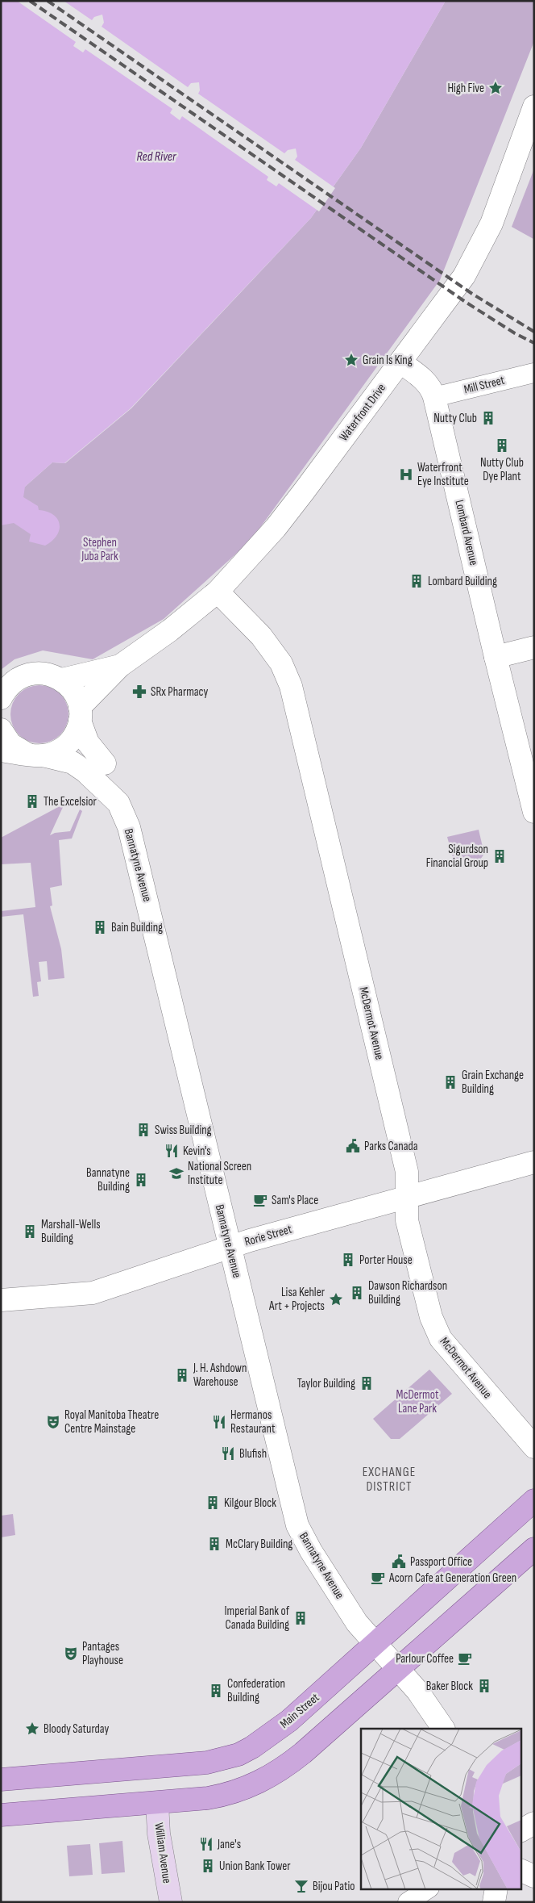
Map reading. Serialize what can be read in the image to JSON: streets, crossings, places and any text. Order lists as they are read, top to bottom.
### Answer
{
  "streets": {
    "main road": ["Main Street", "William Avenue"],
    "street": [
      "Mill Street",
      "Waterfront Drive",
      "Lombard Avenue",
      "Bannatyne Avenue",
      "McDermot Avenue",
      "Rorie Street"
    ]
  },
  "crossings": [
    ["Mill Street", "Lombard Avenue"],
    ["Waterfront Drive", "Lombard Avenue"],
    ["Waterfront Drive", "Bannatyne Avenue"],
    ["Waterfront Drive", "McDermot Avenue"],
    ["Bannatyne Avenue", "Rorie Street"],
    ["Bannatyne Avenue", "Main Street"],
    ["McDermot Avenue", "Rorie Street"]
  ],
  "districts": ["EXCHANGE DISTRICT"],
  "water": ["Red River"],
  "parks": ["Stephen Juba Park", "McDermot Lane Park"],
  "places": {
    "place": [
      "High Five",
      "Grain Is King",
      "Lisa Kehler Art + Projects",
      "Bloody Saturday"
    ],
    "building": [
      "Nutty Club",
      "Nutty Club Dye Plant",
      "Lombard Building",
      "The Excelsior",
      "Sigurdson Financial Group",
      "Bain Building",
      "Grain Exchange Building",
      "Swiss Building",
      "Bannatyne Building",
      "Marshall-Wells Building",
      "Porter House",
      "Dawson Richardson Building",
      "J. H. Ashdown Warehouse",
      "Taylor Building",
      "Kilgour Block",
      "McClary Building",
      "Imperial Bank of Canada Building",
      "Baker Block",
      "Confederation Building",
      "Union Bank Tower"
    ],
    "hospital": ["Waterfront Eye Institute"],
    "pharmacy": ["SRx Pharmacy"],
    "public building": ["Parks Canada", "Passport Office"],
    "restaurant": [
      "Kevin's",
      "Hermanos Restaurant",
      "Blufish",
      "Jane's"
    ],
    "school or university": ["National Screen Institute"],
    "cafe": ["Sam's Place", "Acorn Cafe at Generation Green", "Parlour Coffee"],
    "theatre": ["Royal Manitoba Theatre Centre Mainstage", "Pantages Playhouse"],
    "bar": ["Bijou Patio"]
  }
}
